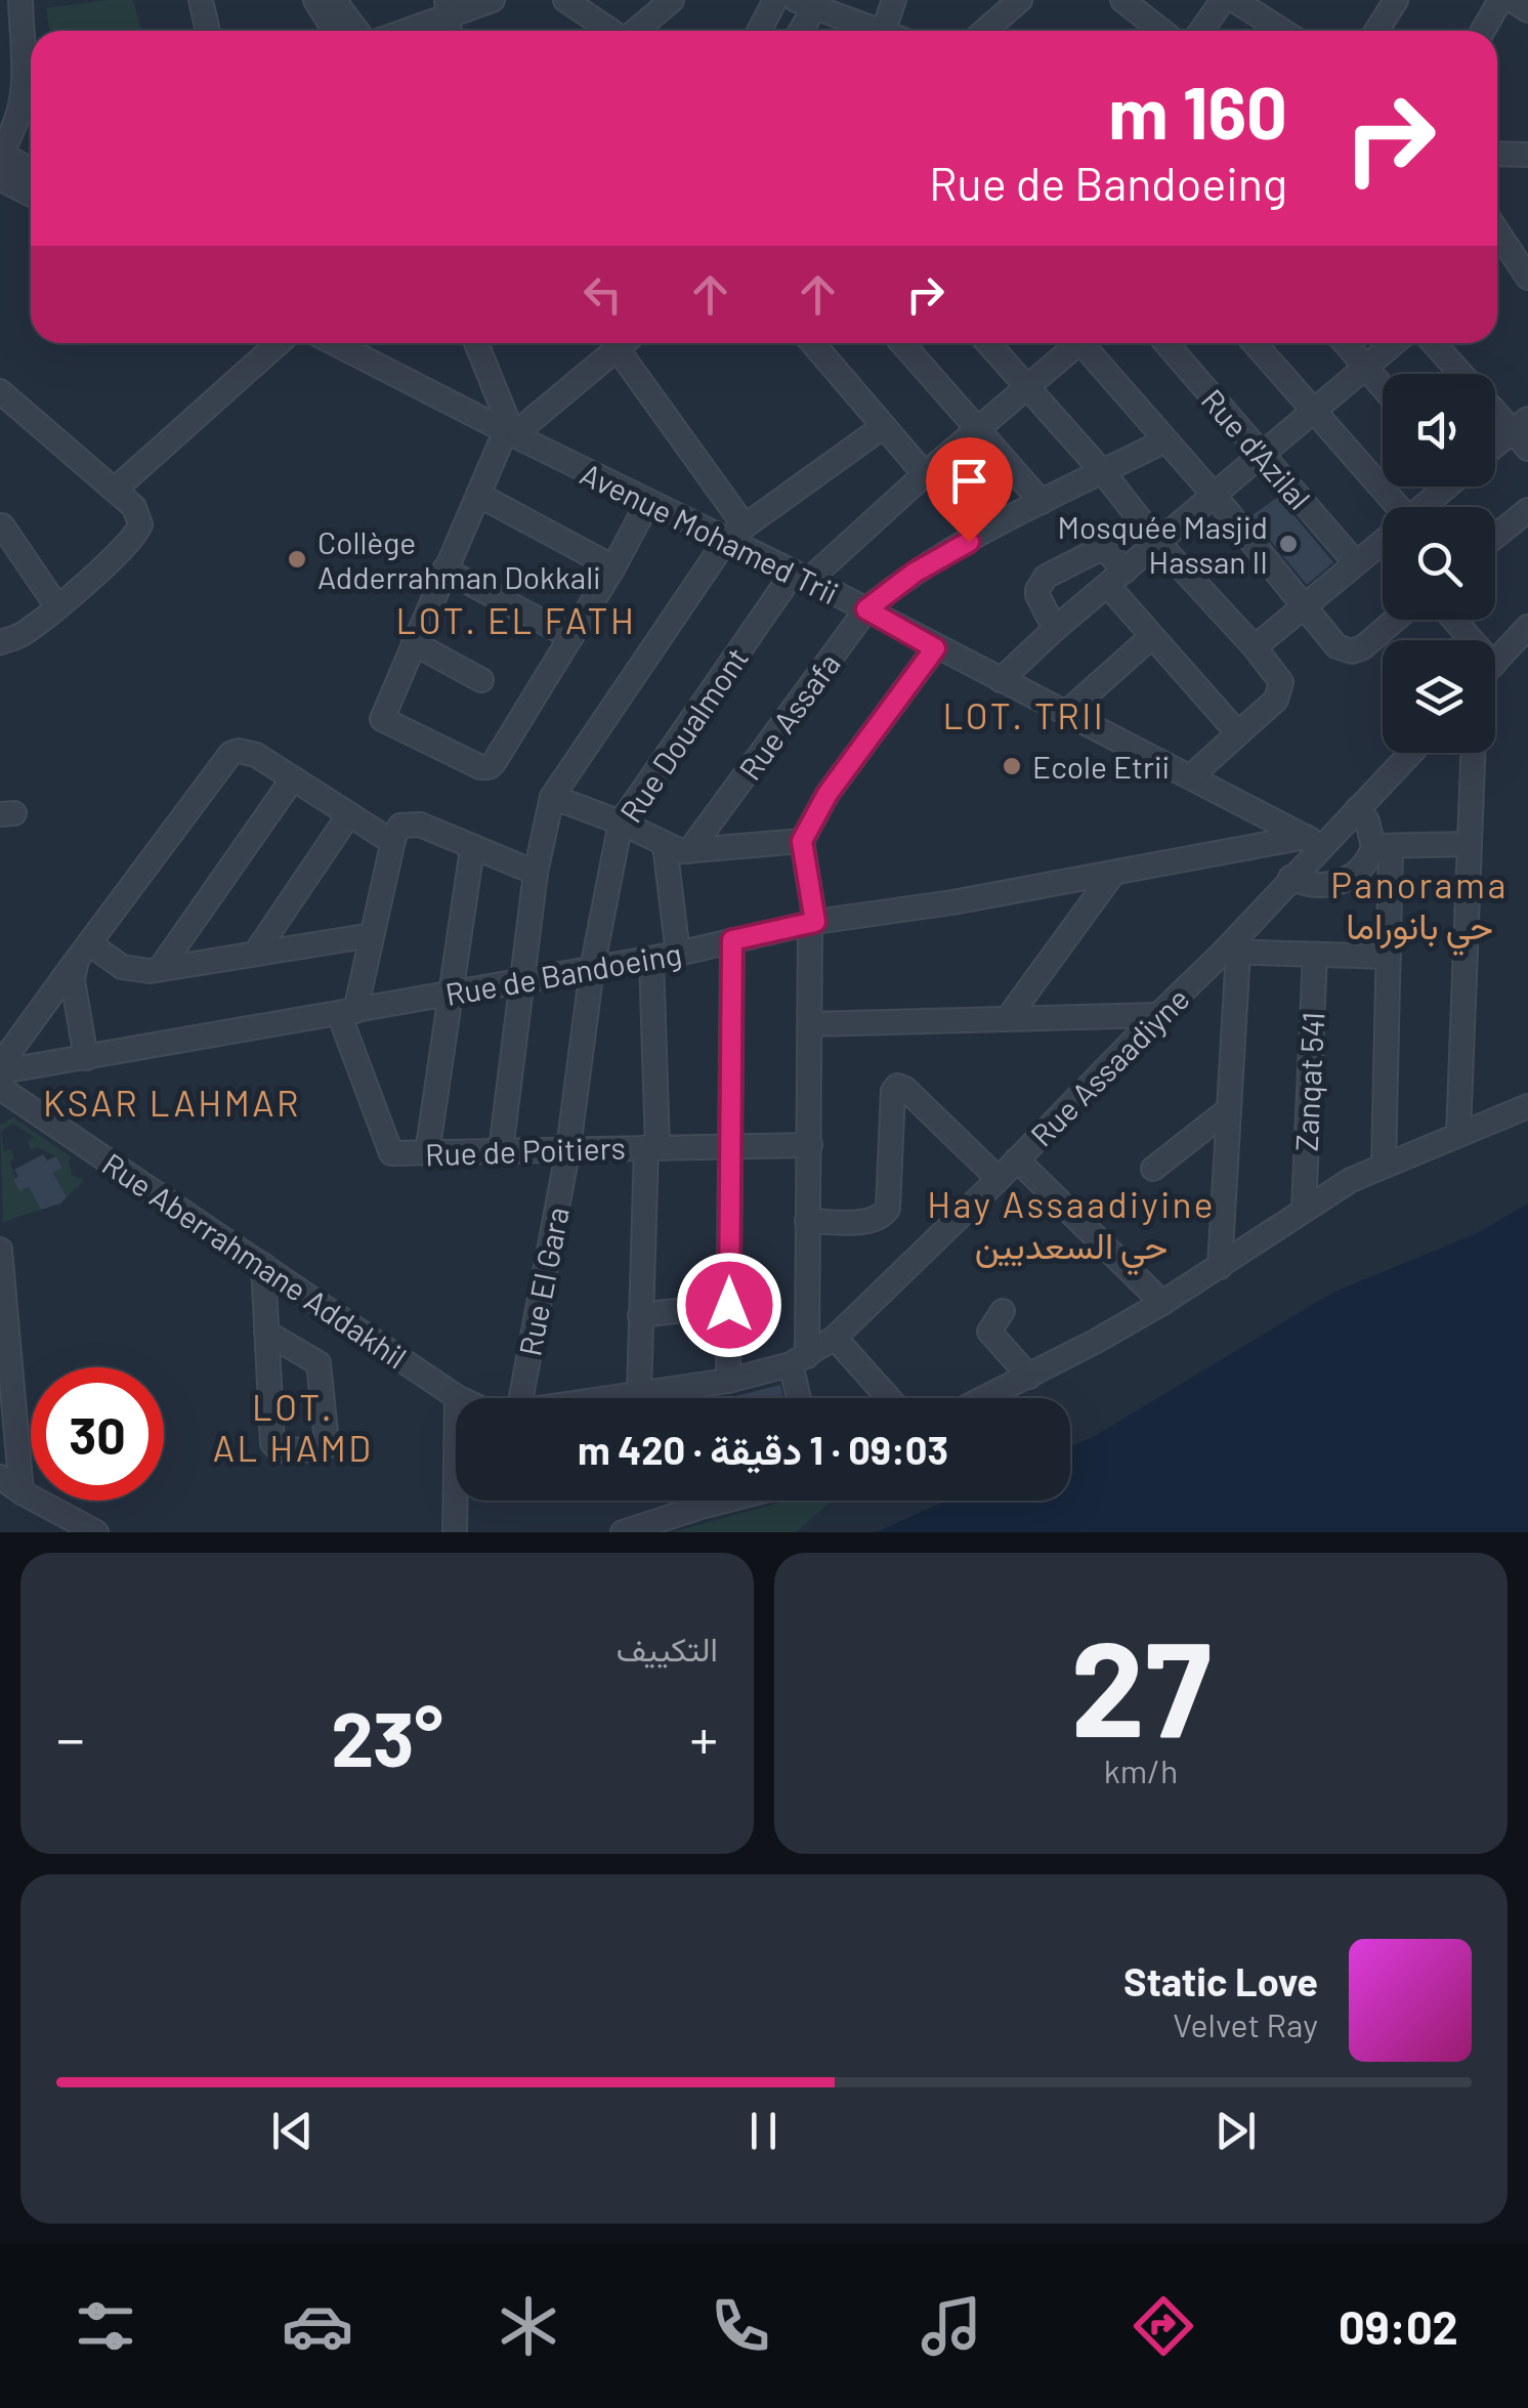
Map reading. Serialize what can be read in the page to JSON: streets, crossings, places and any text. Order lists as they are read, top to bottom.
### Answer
{
  "streets": {
    "street": [
      "Rue d'Azilal",
      "Avenue Mohamed Trii",
      "Rue Assafa",
      "Rue Doualmont",
      "Rue de Bandoeing",
      "Rue Assaadiyne",
      "Zanqat 541",
      "Rue de Poitiers",
      "Rue Aberrahmane Addakhil",
      "Rue El Gara"
    ]
  },
  "crossings": [
    ["Avenue Mohamed Trii", "Rue Assafa"],
    ["Avenue Mohamed Trii", "Rue Doualmont"],
    ["Avenue Mohamed Trii", "Rue de Bandoeing"],
    ["Avenue Mohamed Trii", "Rue Assaadiyne"],
    ["Rue Doualmont", "Rue de Bandoeing"],
    ["Rue Doualmont", "Rue El Gara"],
    ["Rue de Bandoeing", "Rue Assaadiyne"],
    ["Rue de Bandoeing", "Rue de Poitiers"],
    ["Rue de Bandoeing", "Rue Aberrahmane Addakhil"],
    ["Rue de Bandoeing", "Rue El Gara"],
    ["Rue Assaadiyne", "Rue Aberrahmane Addakhil"],
    ["Rue de Poitiers", "Rue El Gara"]
  ],
  "districts": [
    "LOT. EL FATH",
    "LOT. TRII",
    "Panorama حي بانوراما",
    "KSAR LAHMAR",
    "Hay Assaadiyine حي السعديين",
    "LOT. AL HAMD"
  ],
  "places": ["Mosquée Masjid Hassan II", "Collège Adderrahman Dokkali", "Ecole Etrii"],
  "page": {
    "turn": ["160 m", "Rue de Bandoeing"],
    "limit": "30",
    "trip": "09:03 · 1 دقيقة · 420 m",
    "tile": [
      ["27", "km/h"],
      "التكييف"
    ],
    "heat": ["−", "23°", "+"],
    "song": ["Static Love", "Velvet Ray"],
    "tabs": "09:02"
  }
}
